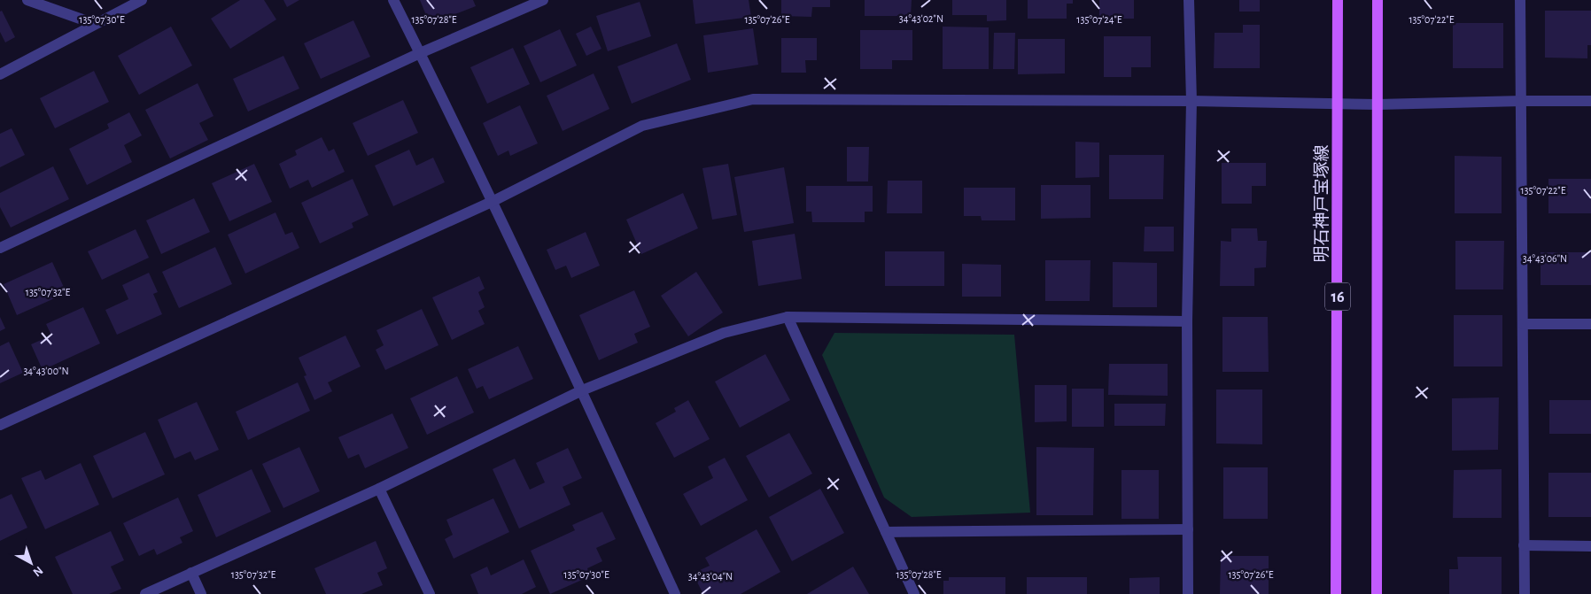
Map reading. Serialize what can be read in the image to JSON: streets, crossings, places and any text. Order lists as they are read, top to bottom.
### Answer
{
  "streets": {
    "main road": ["明石神戸宝塚線", "16"]
  },
  "north": "bottom right",
  "coordinates": [
    "34°43'02\"N",
    "135°07'30\"E",
    "135°07'28\"E",
    "135°07'26\"E",
    "135°07'24\"E",
    "135°07'22\"E",
    "34°43'06\"N",
    "135°07'32\"E",
    "34°43'00\"N",
    "34°43'04\"N"
  ]
}
